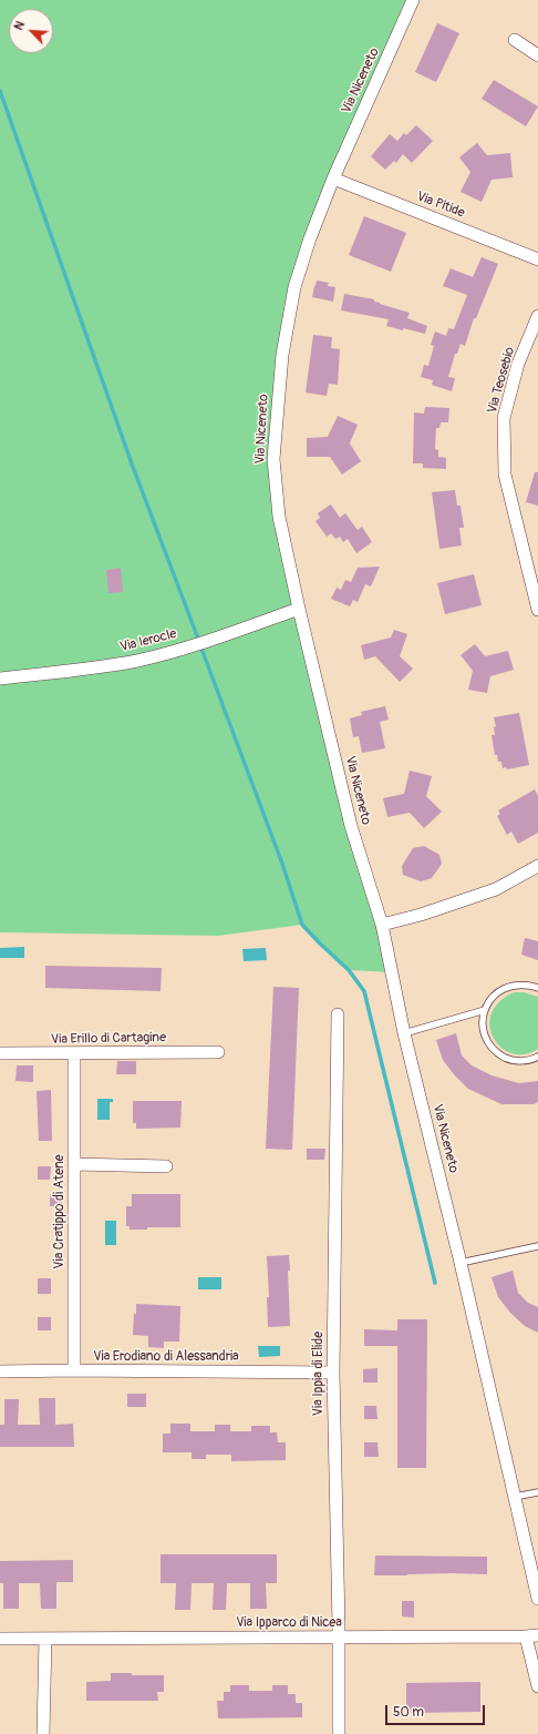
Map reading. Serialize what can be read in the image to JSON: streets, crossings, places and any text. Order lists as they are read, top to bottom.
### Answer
{
  "streets": {
    "street": [
      "Via Niceneto",
      "Via Pitide",
      "Via Teosebio",
      "Via Ierocle",
      "Via Erillo di Cartagine",
      "Via Cratippo di Atene",
      "Via Erodiano di Alessandria",
      "Via Ippia di Elide",
      "Via Ipparco di Nicea"
    ]
  },
  "crossings": [
    ["Via Niceneto", "Via Pitide"],
    ["Via Niceneto", "Via Ierocle"],
    ["Via Erillo di Cartagine", "Via Cratippo di Atene"],
    ["Via Cratippo di Atene", "Via Erodiano di Alessandria"],
    ["Via Erodiano di Alessandria", "Via Ippia di Elide"],
    ["Via Ippia di Elide", "Via Ipparco di Nicea"]
  ],
  "scale_bar": "50 m",
  "north": "top left"
}
